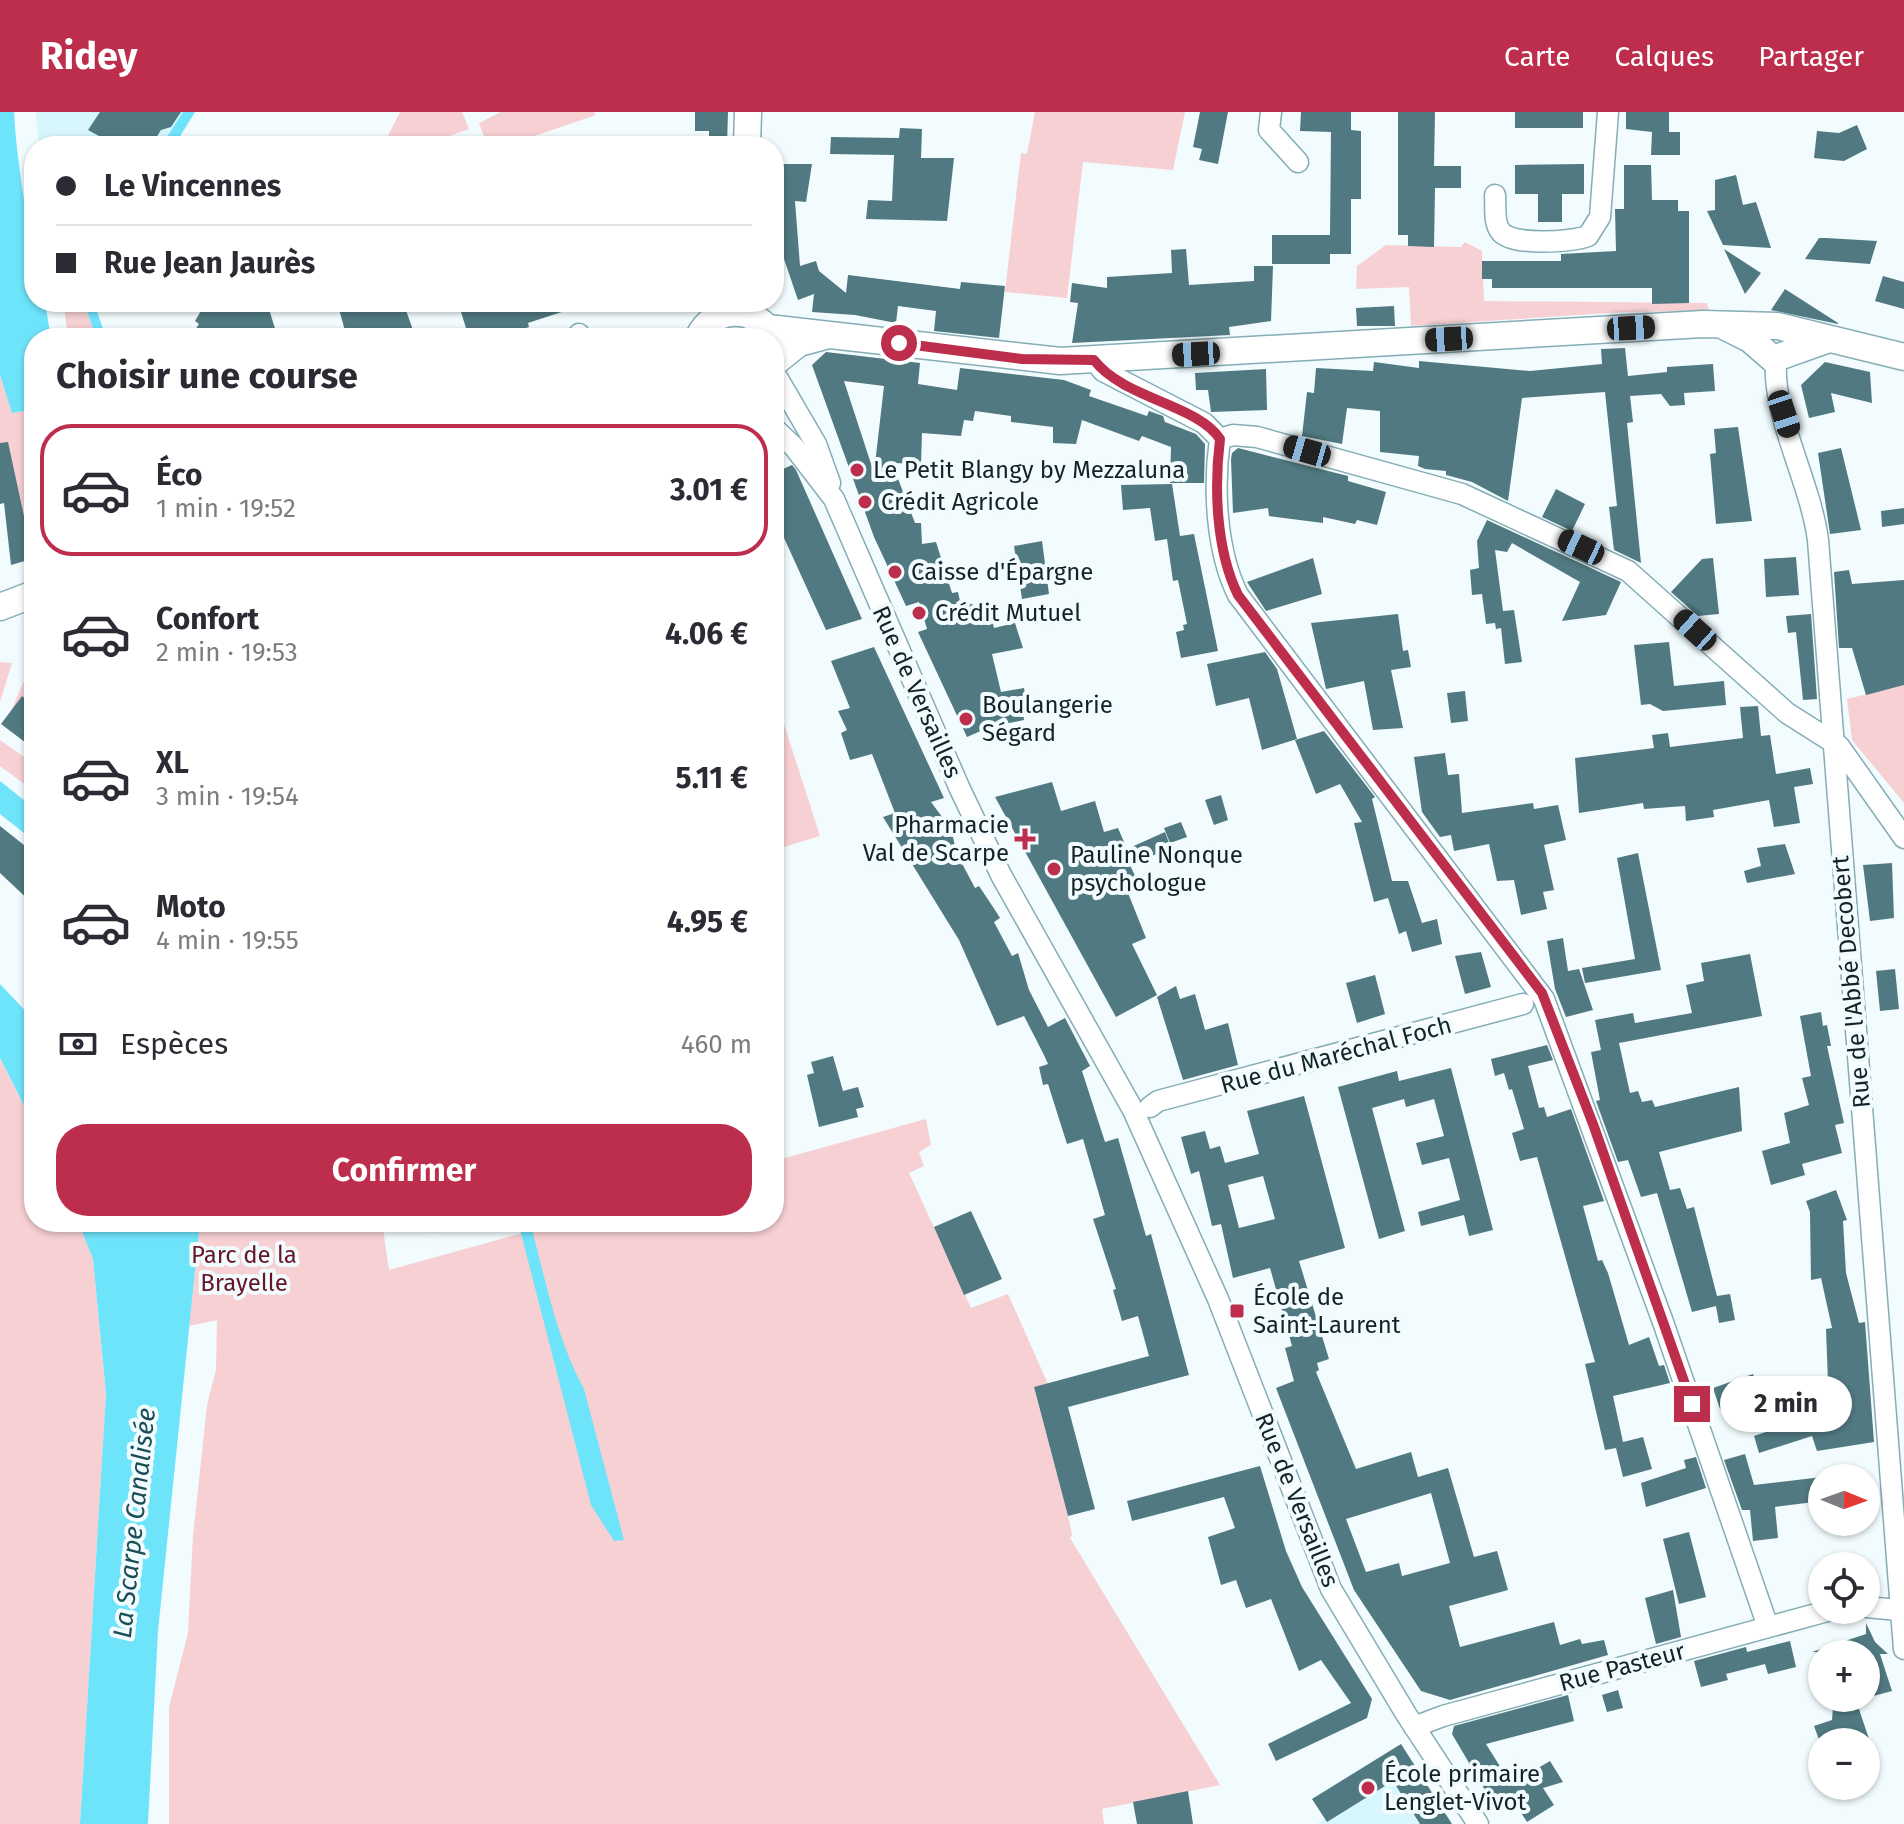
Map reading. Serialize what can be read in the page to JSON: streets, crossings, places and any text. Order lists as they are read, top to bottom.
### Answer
{
  "streets": {
    "street": [
      "Rue de Versailles",
      "Rue de l'Abbé Decobert",
      "Rue du Maréchal Foch",
      "Rue Pasteur"
    ]
  },
  "crossings": [
    ["Rue de Versailles", "Rue du Maréchal Foch"],
    ["Rue de Versailles", "Rue Pasteur"]
  ],
  "water": ["La Scarpe Canalisée"],
  "parks": ["Parc de la Brayelle"],
  "places": {
    "other": [
      "Le Petit Blangy by Mezzaluna",
      "Crédit Agricole",
      "Caisse d'Épargne",
      "Crédit Mutuel",
      "Boulangerie Ségard",
      "Pauline Nonque psychologue",
      "École primaire Lenglet-Vivot"
    ],
    "health": ["Pharmacie Val de Scarpe"],
    "transit": ["École de Saint-Laurent"]
  },
  "north": "right",
  "page": {
    "header": "Ridey",
    "nav": ["Carte", "Calques", "Partager"],
    "banner": ["Le Vincennes", "Rue Jean Jaurès"],
    "heading": "Choisir une course",
    "list": [
      {
        "name": "Éco",
        "note": "1 min · 19:52",
        "value": "3.01 €"
      },
      {
        "name": "Confort",
        "note": "2 min · 19:53",
        "value": "4.06 €"
      },
      {
        "name": "XL",
        "note": "3 min · 19:54",
        "value": "5.11 €"
      },
      {
        "name": "Moto",
        "note": "4 min · 19:55",
        "value": "4.95 €"
      }
    ],
    "pay": ["Espèces", "460 m"],
    "buttons": "Confirmer",
    "bubble": "2 min",
    "map_buttons": ["+", "−"]
  }
}
